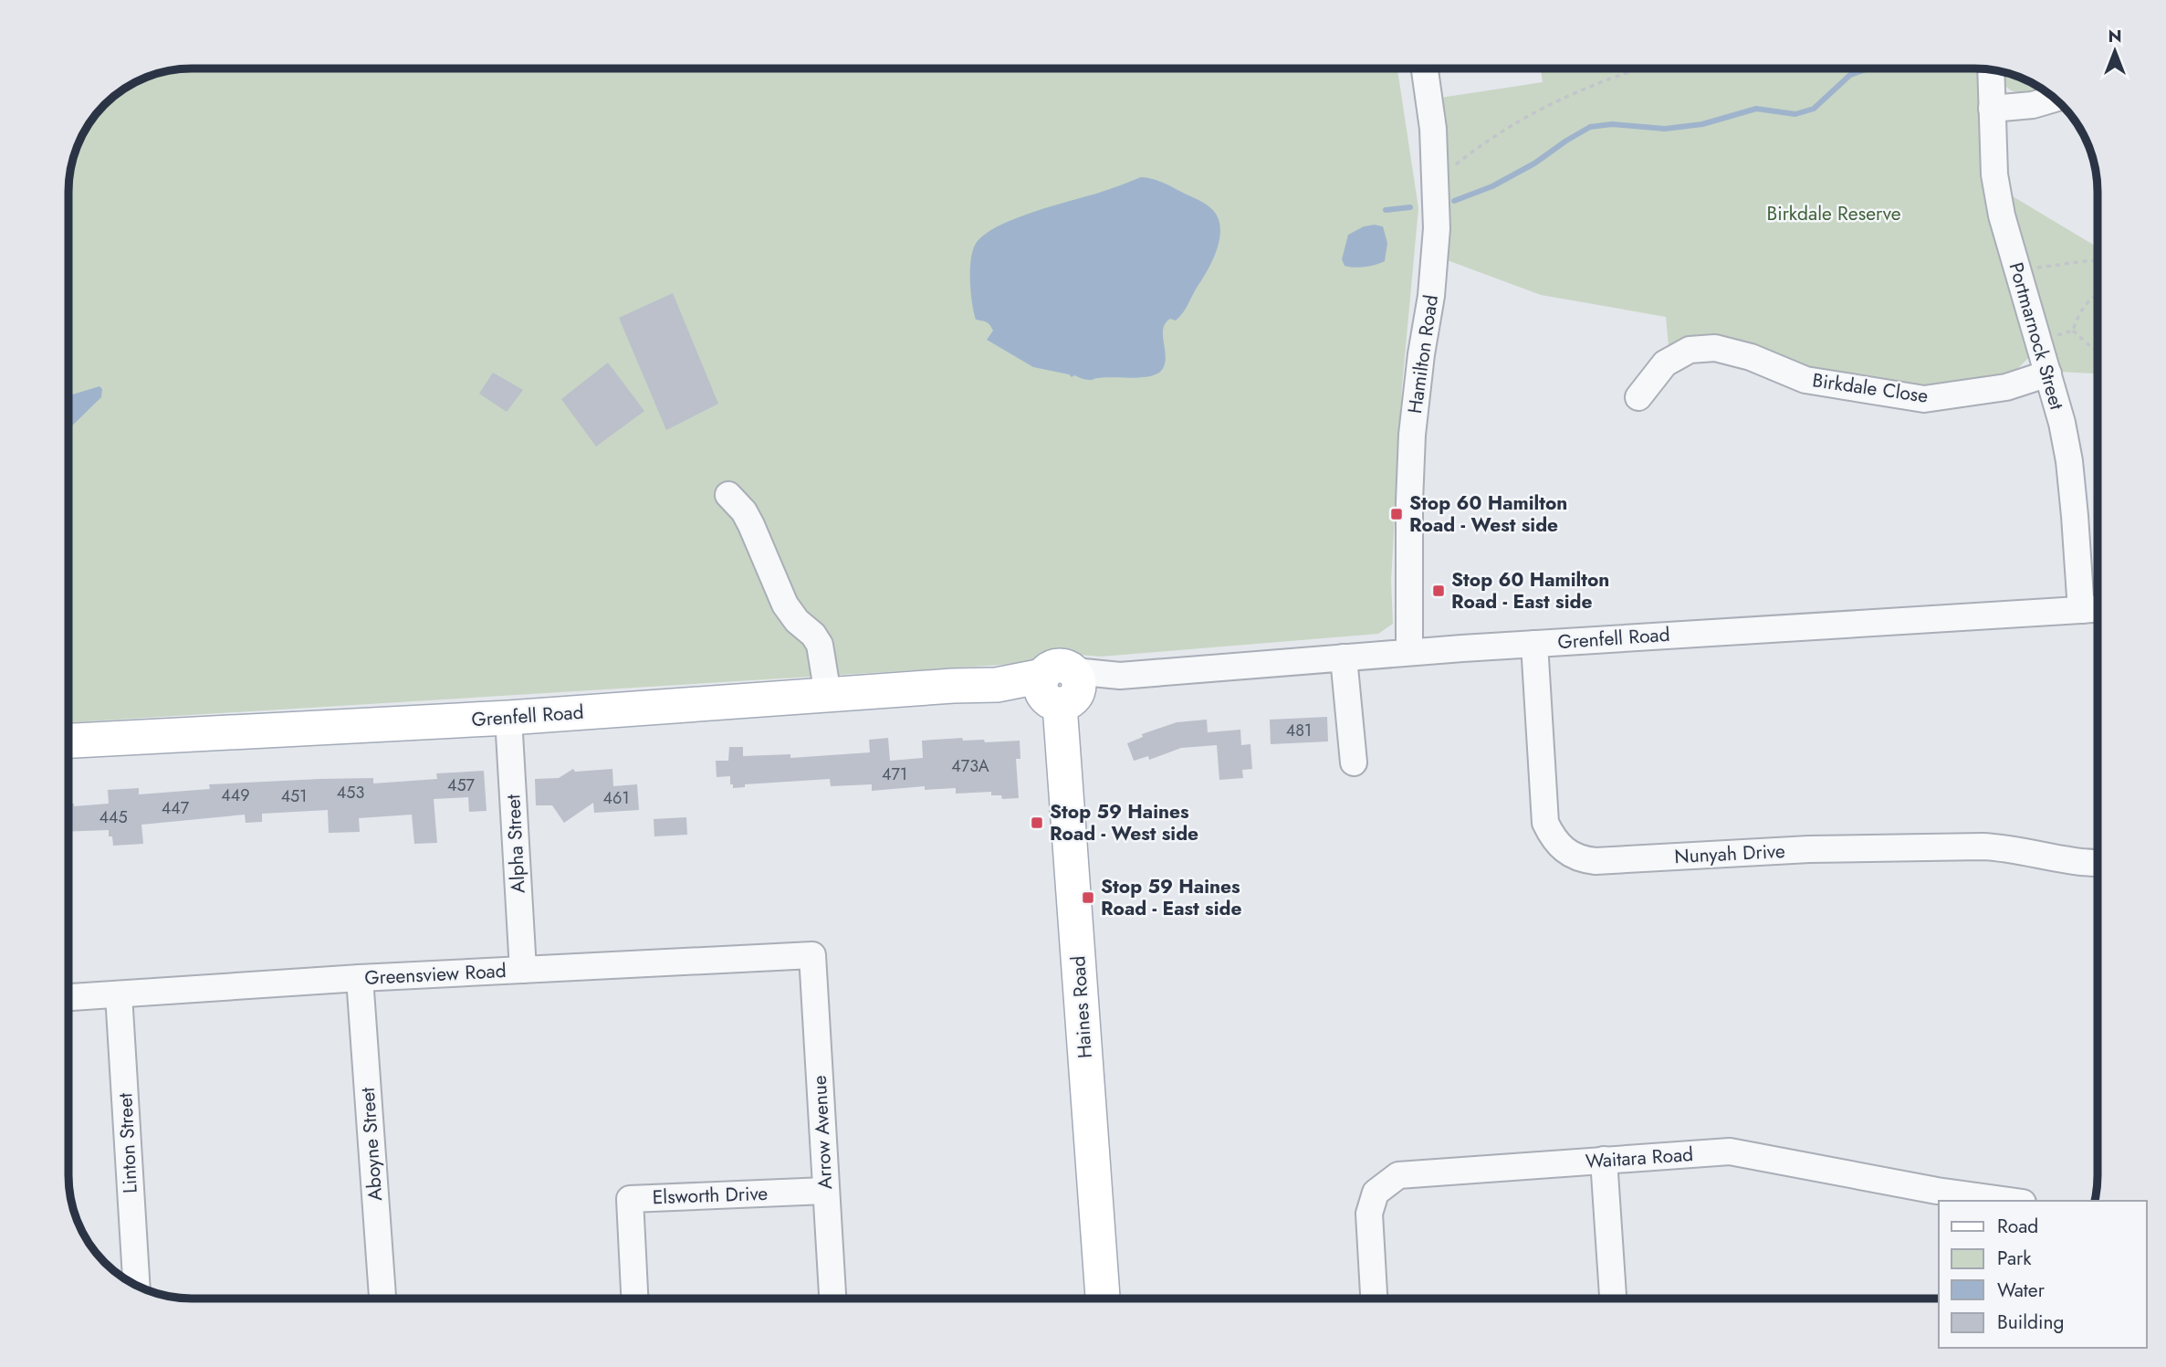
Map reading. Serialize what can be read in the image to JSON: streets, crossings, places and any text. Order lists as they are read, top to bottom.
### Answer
{
  "streets": {
    "main road": ["Grenfell Road", "Haines Road"],
    "street": [
      "Portmarnock Street",
      "Hamilton Road",
      "Birkdale Close",
      "Alpha Street",
      "Nunyah Drive",
      "Greensview Road",
      "Arrow Avenue",
      "Linton Street",
      "Aboyne Street",
      "Waitara Road",
      "Elsworth Drive"
    ]
  },
  "crossings": [
    ["Portmarnock Street", "Birkdale Close"],
    ["Portmarnock Street", "Grenfell Road"],
    ["Hamilton Road", "Grenfell Road"],
    ["Grenfell Road", "Alpha Street"],
    ["Grenfell Road", "Nunyah Drive"],
    ["Grenfell Road", "Haines Road"],
    ["Alpha Street", "Greensview Road"],
    ["Greensview Road", "Arrow Avenue"],
    ["Greensview Road", "Linton Street"],
    ["Greensview Road", "Aboyne Street"],
    ["Arrow Avenue", "Elsworth Drive"]
  ],
  "parks": ["Birkdale Reserve"],
  "places": {
    "transit": [
      "Stop 60 Hamilton Road - West side",
      "Stop 60 Hamilton Road - East side",
      "Stop 59 Haines Road - West side",
      "Stop 59 Haines Road - East side"
    ]
  },
  "house_numbers": [
    "481",
    "473A",
    "471",
    "457",
    "453",
    "449",
    "451",
    "461",
    "447",
    "445"
  ],
  "legend": [
    "Road",
    "Park",
    "Water",
    "Building"
  ],
  "north": "top"
}
